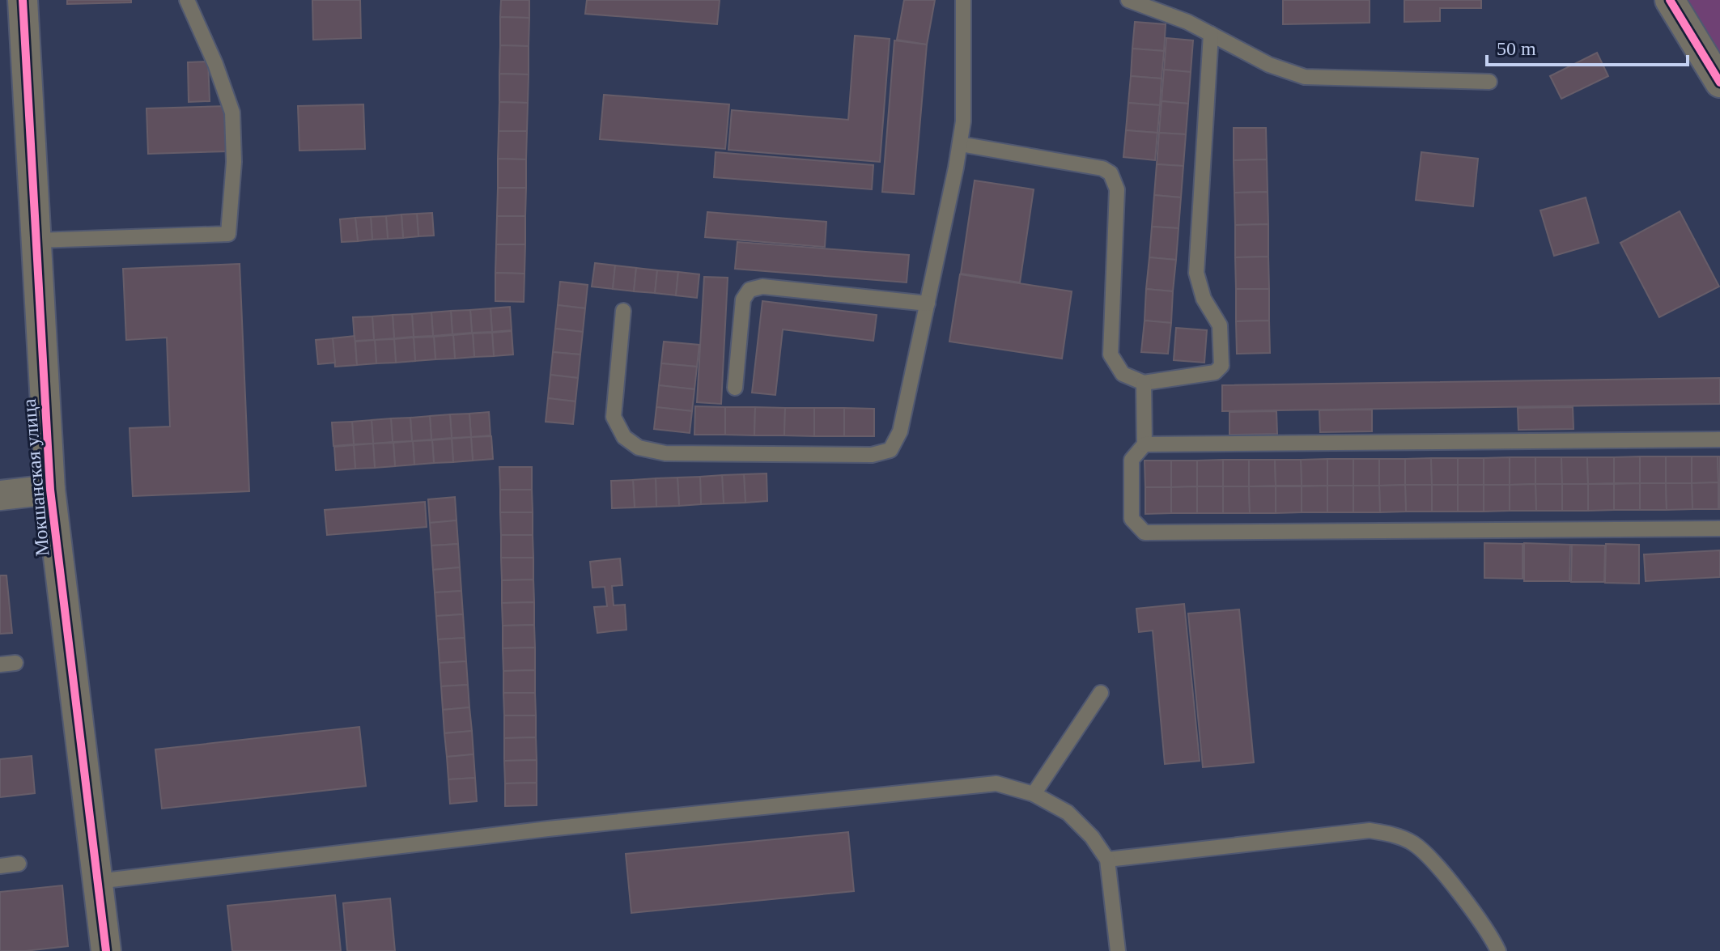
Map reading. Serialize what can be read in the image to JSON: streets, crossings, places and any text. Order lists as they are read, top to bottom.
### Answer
{
  "streets": {
    "street": ["Мокшанская улица"]
  },
  "scale_bar": "50 m"
}
